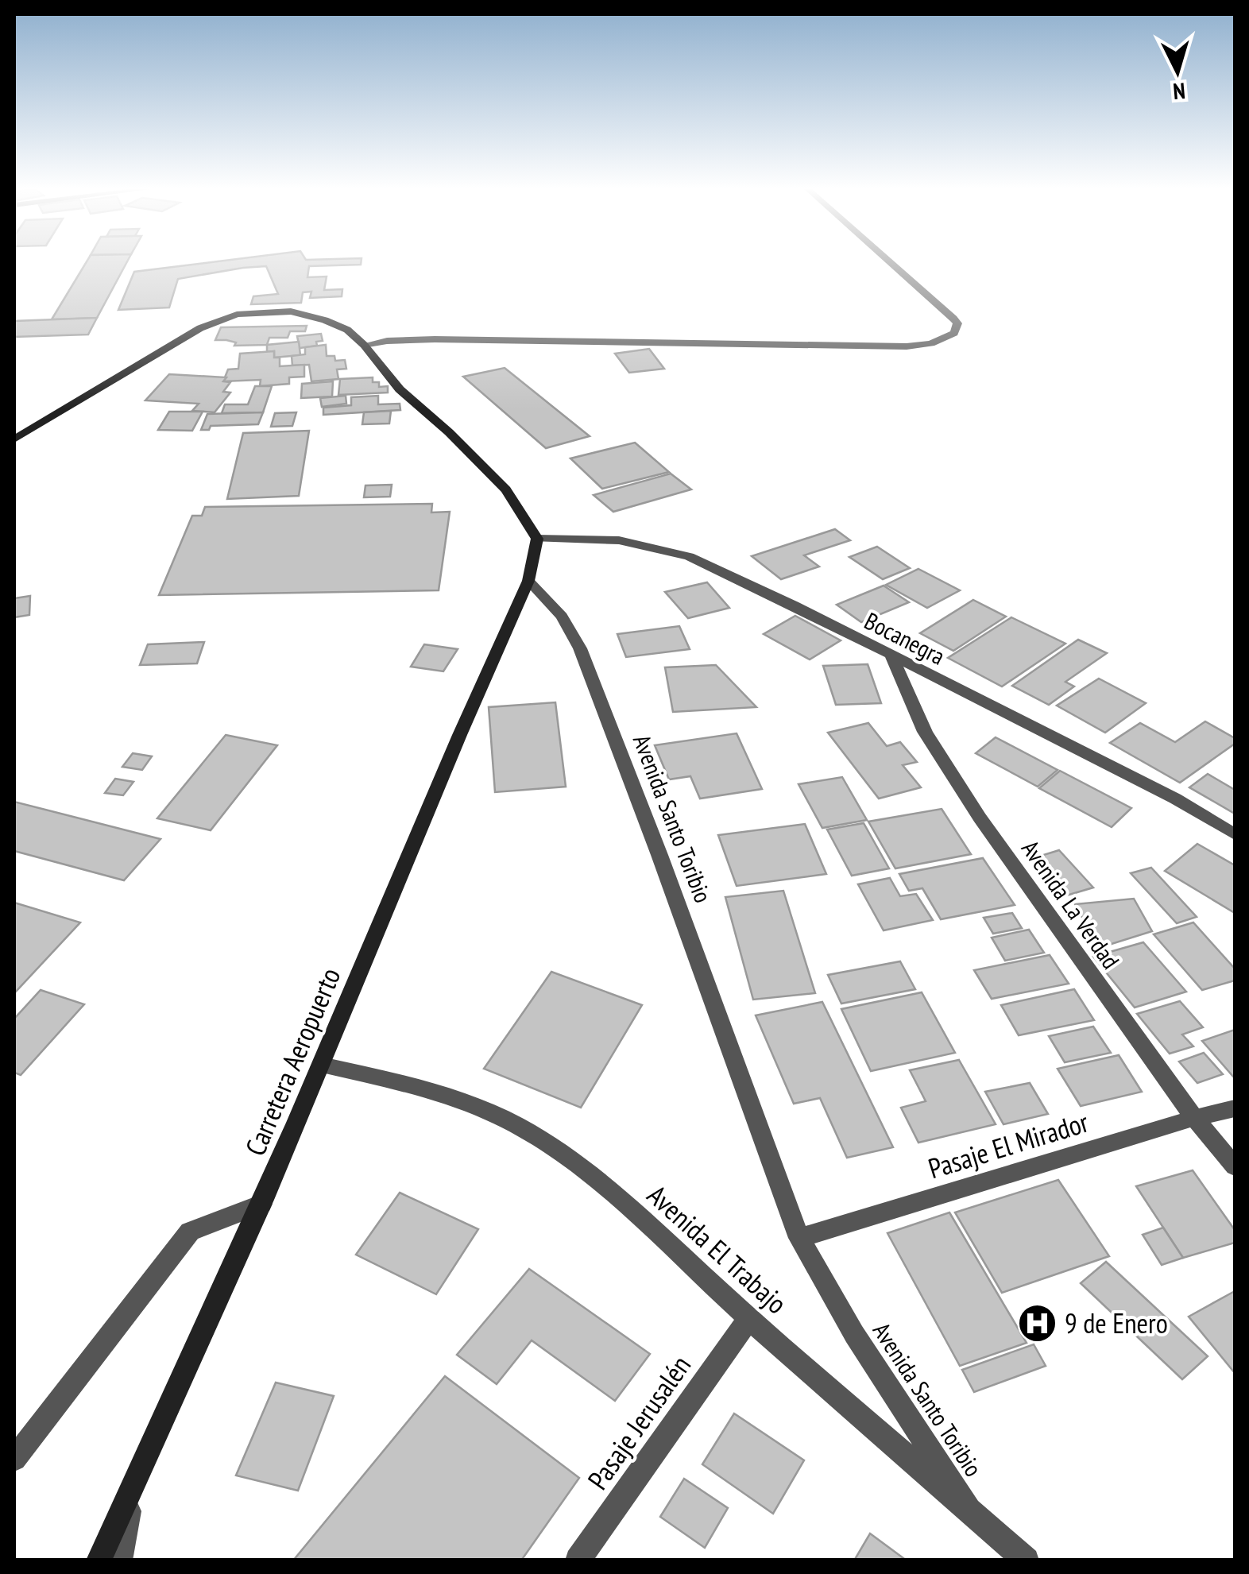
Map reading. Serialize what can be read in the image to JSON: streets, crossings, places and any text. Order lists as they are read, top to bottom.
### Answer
{
  "streets": {
    "main road": ["Carretera Aeropuerto"],
    "street": [
      "Bocanegra",
      "Avenida Santo Toribio",
      "Avenida La Verdad",
      "Pasaje El Mirador",
      "Avenida El Trabajo",
      "Pasaje Jerusalén"
    ]
  },
  "crossings": [
    ["Bocanegra", "Avenida La Verdad"],
    ["Avenida Santo Toribio", "Carretera Aeropuerto"],
    ["Avenida Santo Toribio", "Pasaje El Mirador"],
    ["Avenida Santo Toribio", "Avenida El Trabajo"],
    ["Avenida La Verdad", "Pasaje El Mirador"],
    ["Carretera Aeropuerto", "Avenida El Trabajo"],
    ["Avenida El Trabajo", "Pasaje Jerusalén"]
  ],
  "places": {
    "hospital": ["9 de Enero"]
  },
  "north": "bottom"
}
